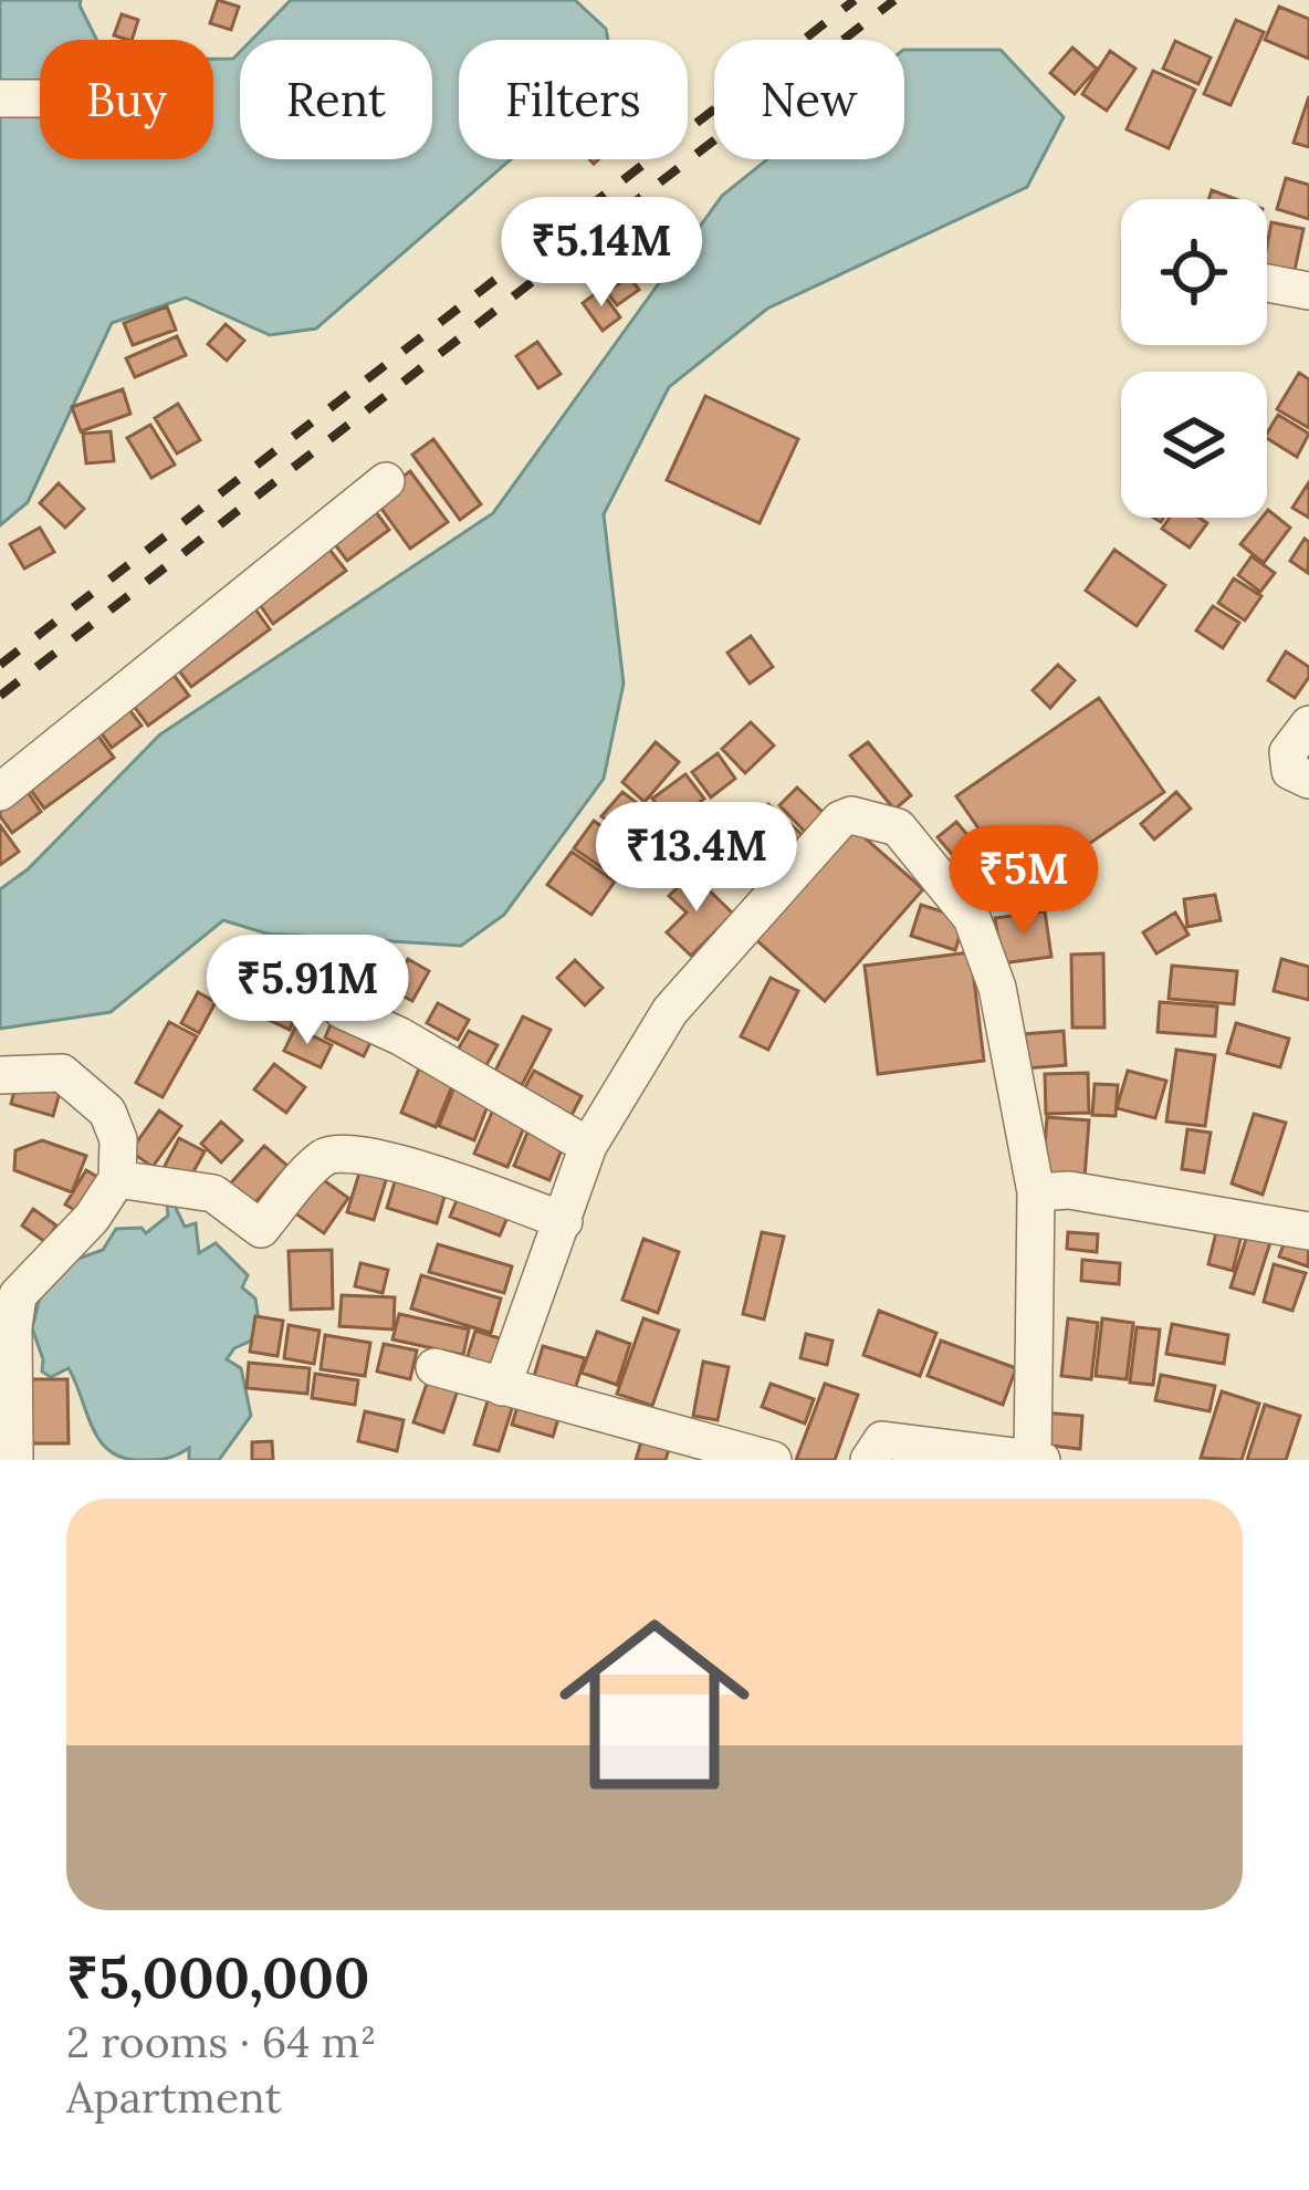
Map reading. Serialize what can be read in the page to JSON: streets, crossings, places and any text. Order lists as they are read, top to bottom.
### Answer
{
  "page": {
    "chip": [
      "Buy",
      "Rent",
      "Filters",
      "New"
    ],
    "price": [
      "₹5.14M",
      "₹13.4M",
      "₹5M",
      "₹5.91M"
    ],
    "list": [
      {
        "name": "₹5,000,000",
        "note": "2 rooms · 64 m² · Apartment"
      }
    ]
  }
}
